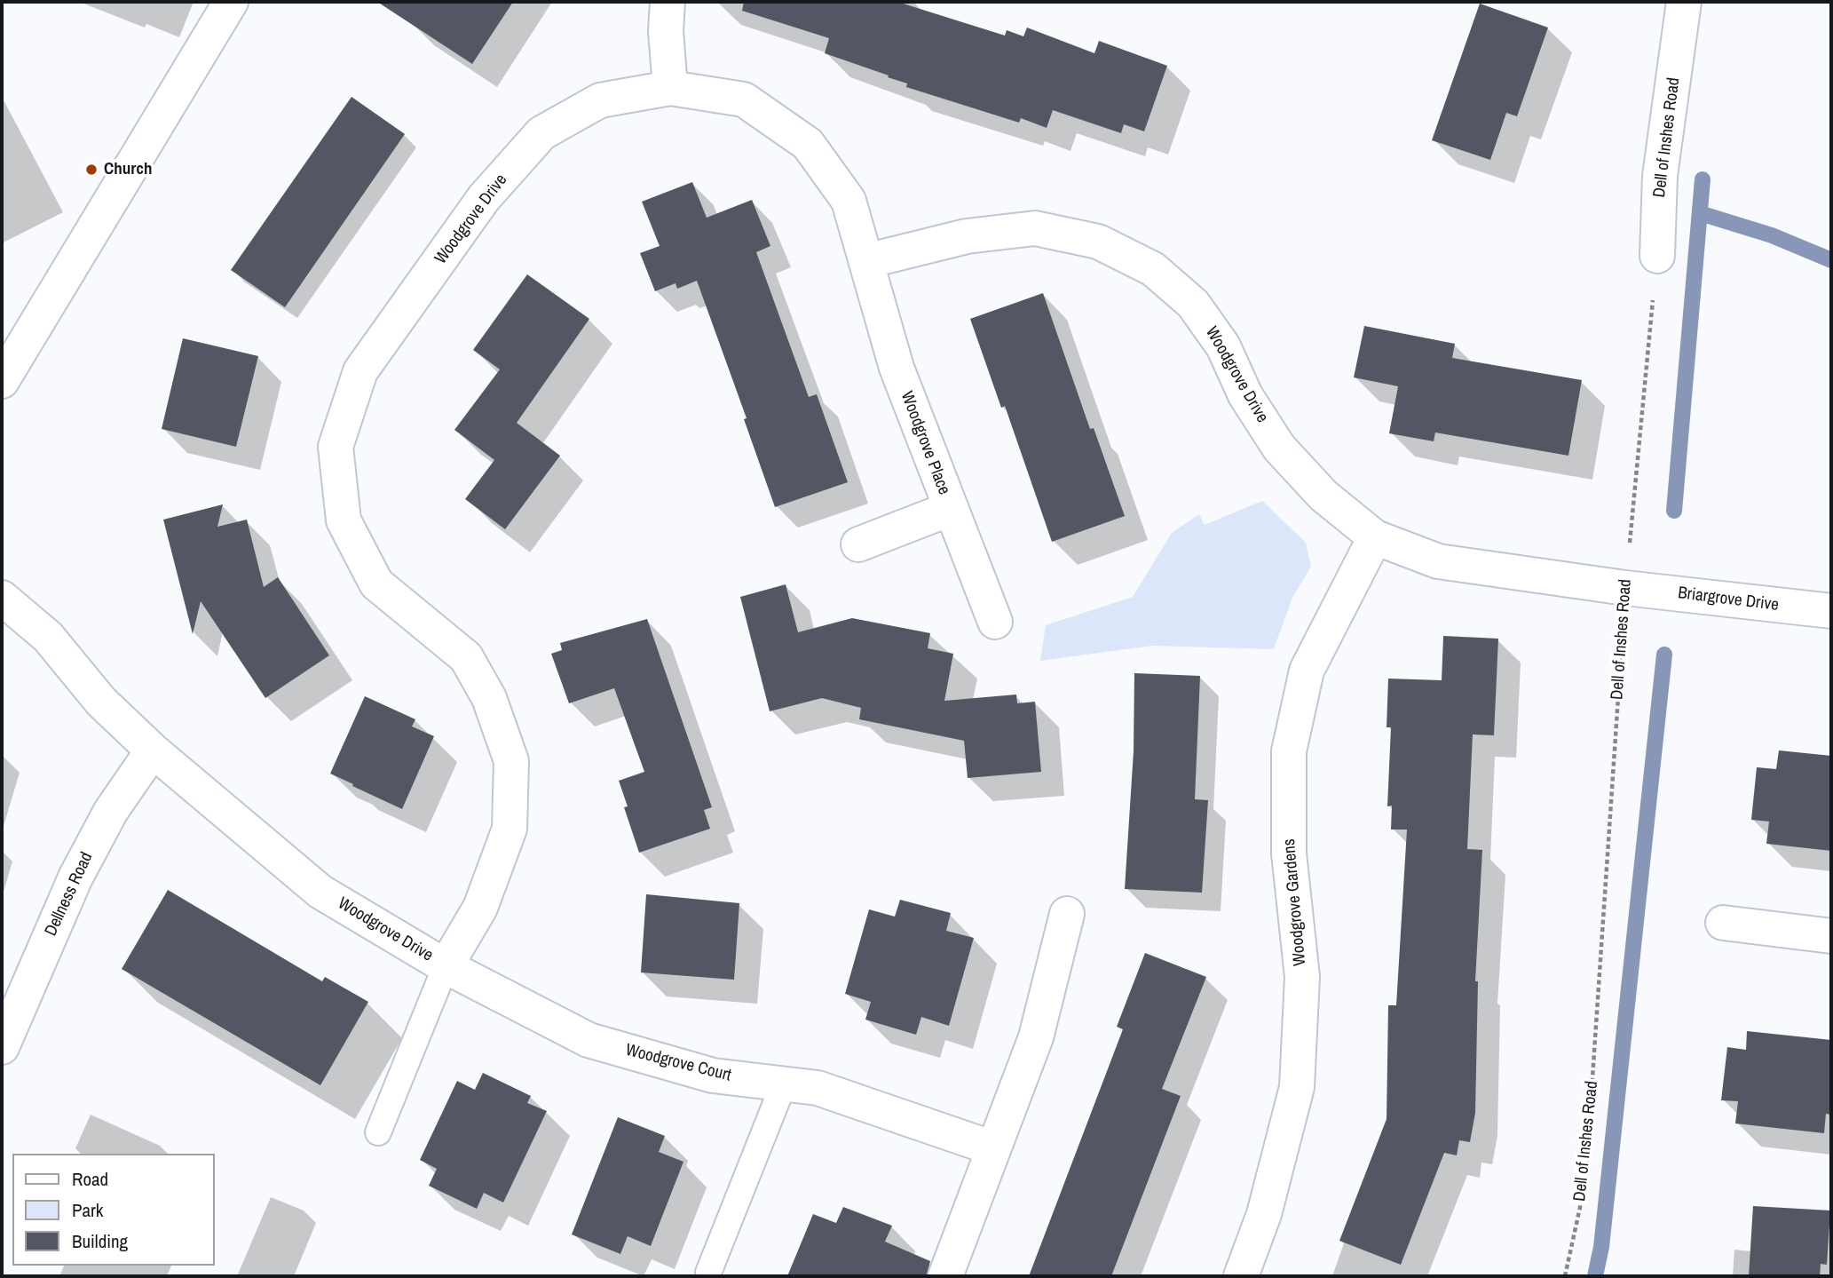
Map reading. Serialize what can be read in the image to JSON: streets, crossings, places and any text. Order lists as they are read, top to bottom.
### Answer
{
  "streets": {
    "street": [
      "Dell of Inshes Road",
      "Woodgrove Drive",
      "Woodgrove Place",
      "Briargrove Drive",
      "Dellness Road",
      "Woodgrove Gardens",
      "Woodgrove Court"
    ]
  },
  "crossings": [
    ["Dell of Inshes Road", "Woodgrove Drive"],
    ["Dell of Inshes Road", "Briargrove Drive"],
    ["Woodgrove Drive", "Woodgrove Place"],
    ["Woodgrove Drive", "Briargrove Drive"],
    ["Woodgrove Drive", "Dellness Road"],
    ["Woodgrove Drive", "Woodgrove Gardens"],
    ["Woodgrove Drive", "Woodgrove Court"]
  ],
  "places": ["Church"],
  "legend": ["Road", "Park", "Building"]
}
